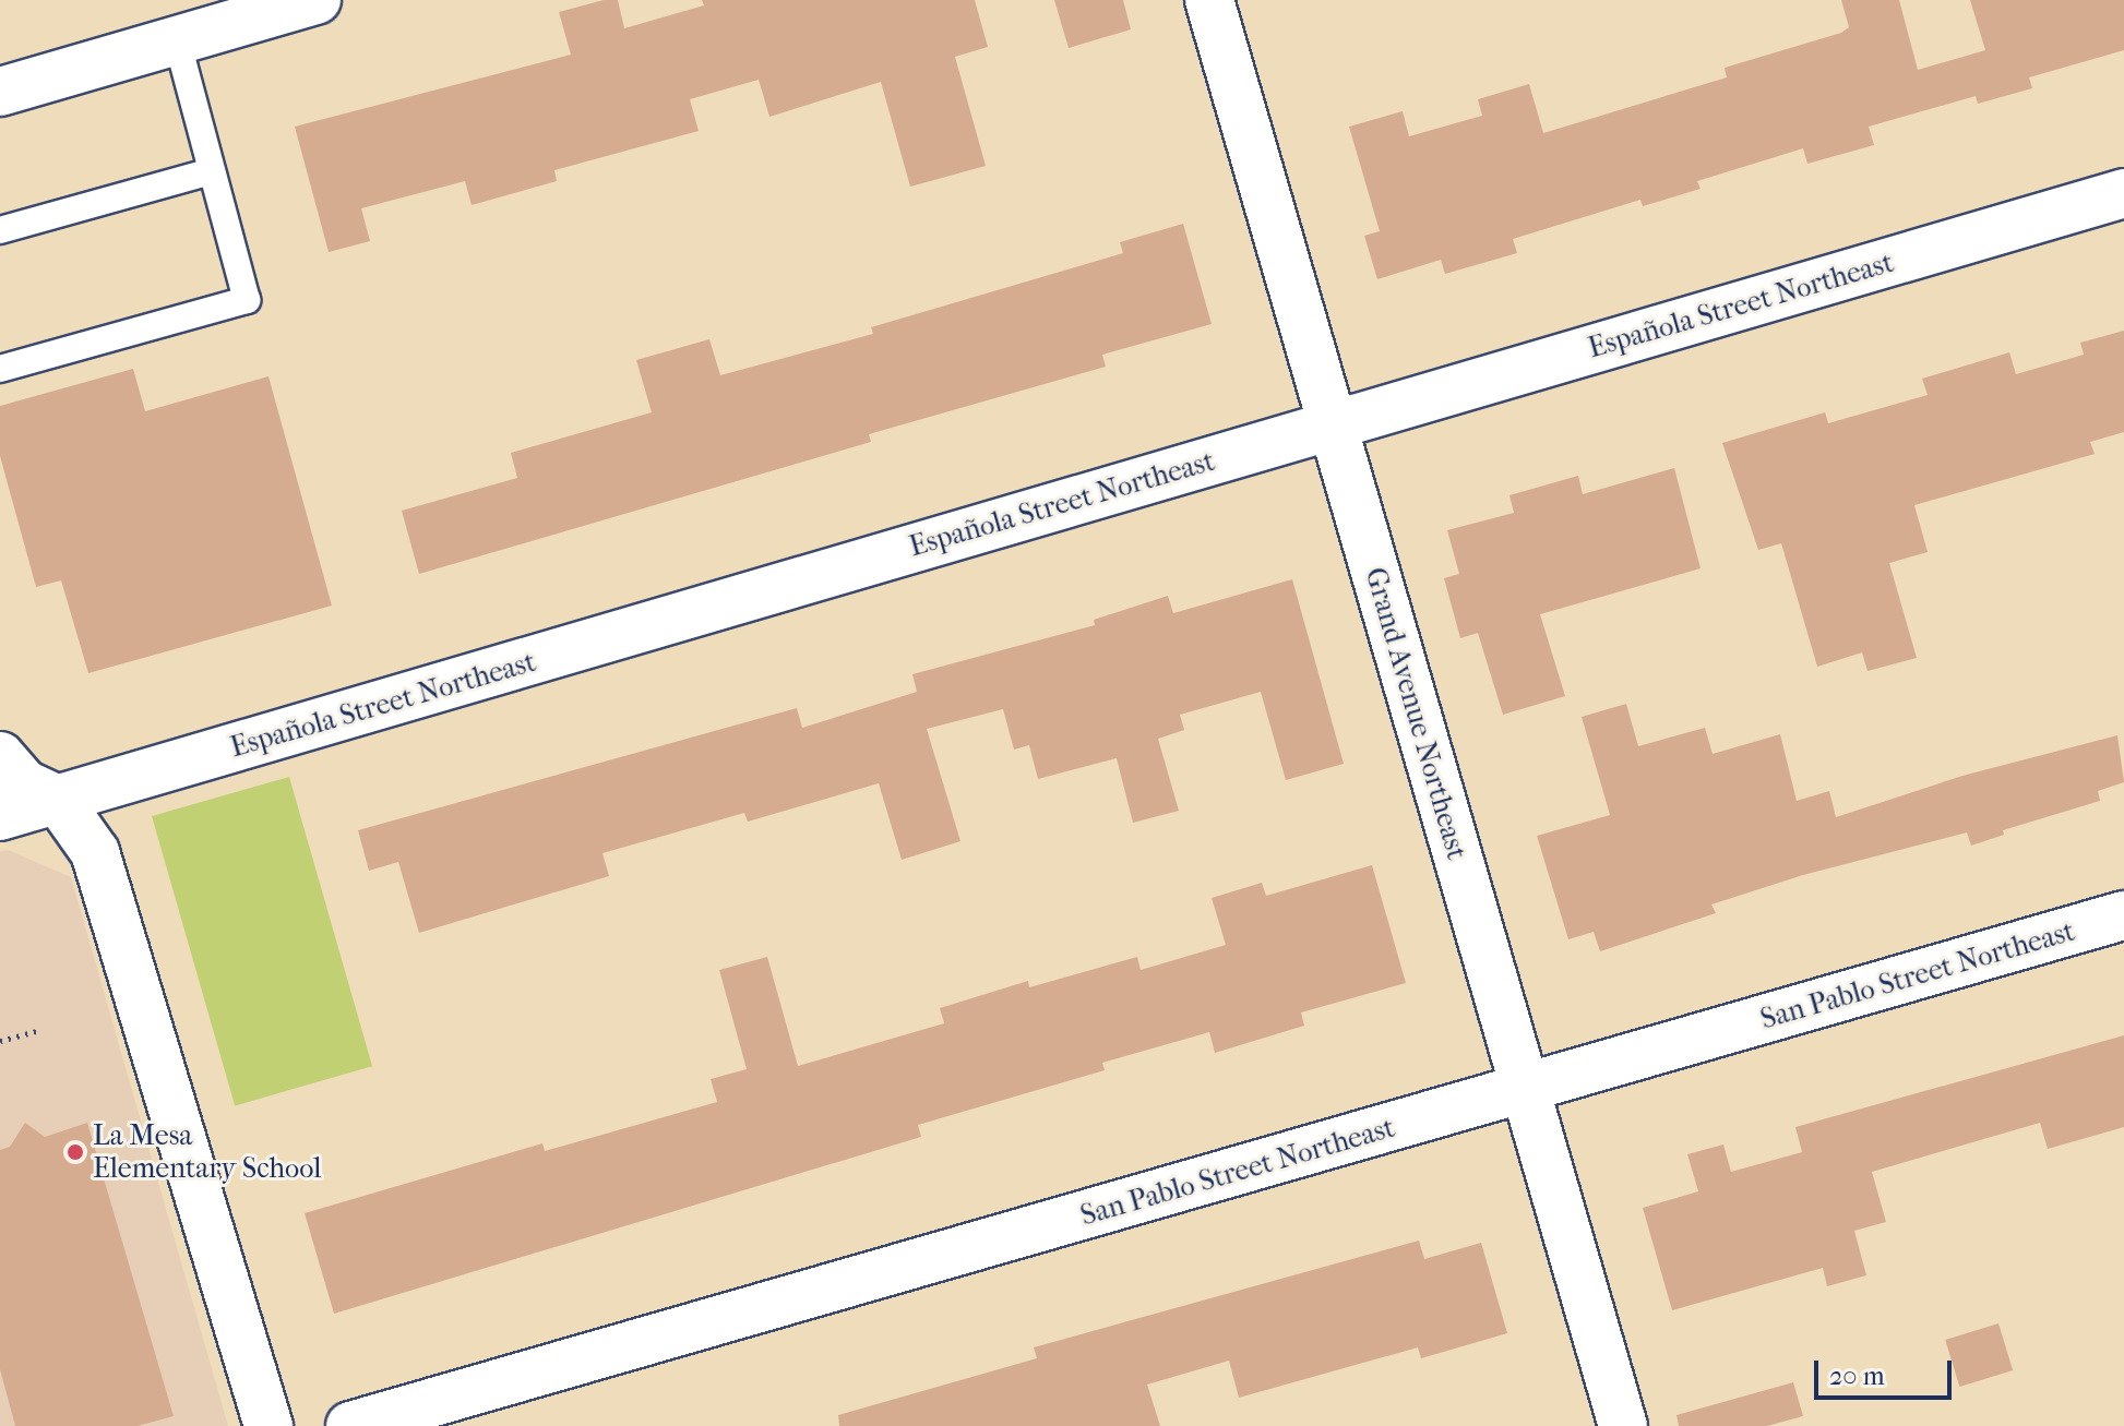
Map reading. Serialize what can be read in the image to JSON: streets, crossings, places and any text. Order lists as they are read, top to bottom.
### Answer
{
  "streets": {
    "street": ["Española Street Northeast", "Grand Avenue Northeast", "San Pablo Street Northeast"]
  },
  "crossings": [
    ["Española Street Northeast", "Grand Avenue Northeast"],
    ["Grand Avenue Northeast", "San Pablo Street Northeast"]
  ],
  "places": ["La Mesa Elementary School"],
  "scale_bar": "20 m"
}
